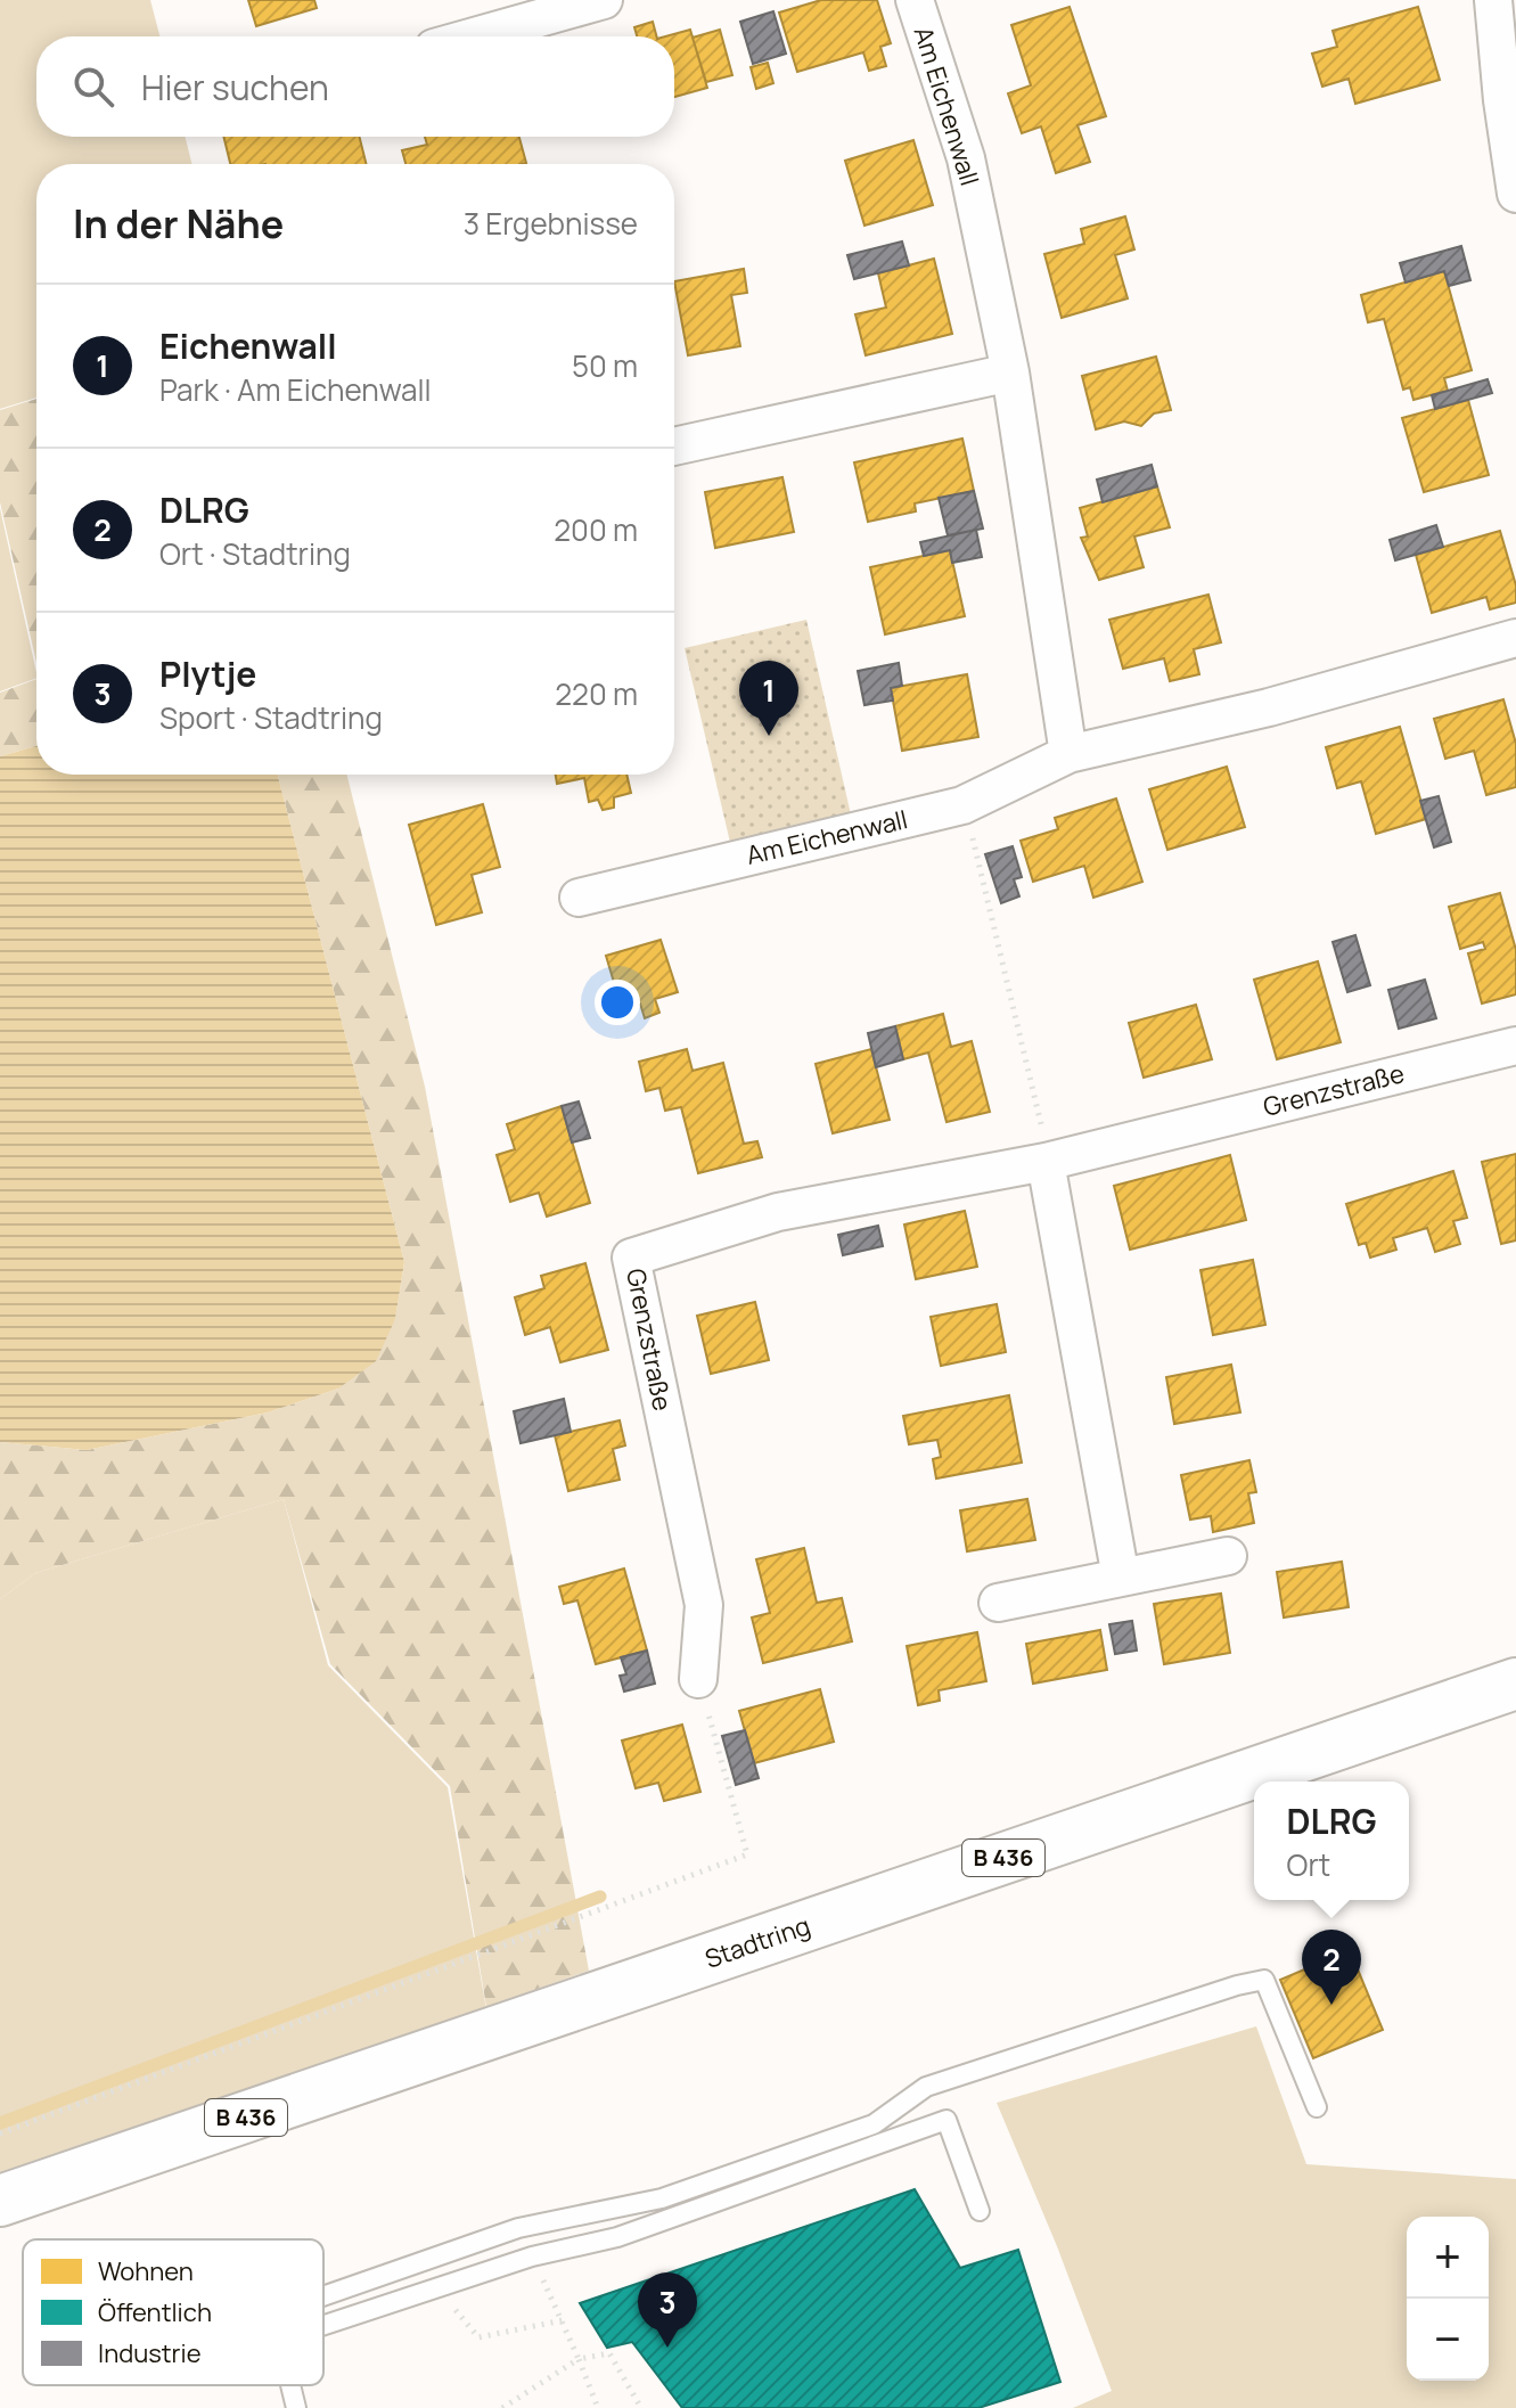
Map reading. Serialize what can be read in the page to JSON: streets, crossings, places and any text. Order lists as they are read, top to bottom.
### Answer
{
  "streets": {
    "highway": ["B 436", "Stadtring"],
    "street": ["Am Eichenwall", "Grenzstraße"]
  },
  "legend": ["Wohnen", "Öffentlich", "Industrie"],
  "page": {
    "search": "Hier suchen",
    "heading": ["In der Nähe", "3 Ergebnisse"],
    "list": [
      {
        "mark": "1",
        "name": "Eichenwall",
        "note": "Park · Am Eichenwall",
        "value": "50 m"
      },
      {
        "mark": "2",
        "name": "DLRG",
        "note": "Ort · Stadtring",
        "value": "200 m"
      },
      {
        "mark": "3",
        "name": "Plytje",
        "note": "Sport · Stadtring",
        "value": "220 m"
      }
    ],
    "pins": ["1", "2", "3"],
    "popup": ["DLRG", "Ort"],
    "map_buttons": ["+", "−"]
  }
}
